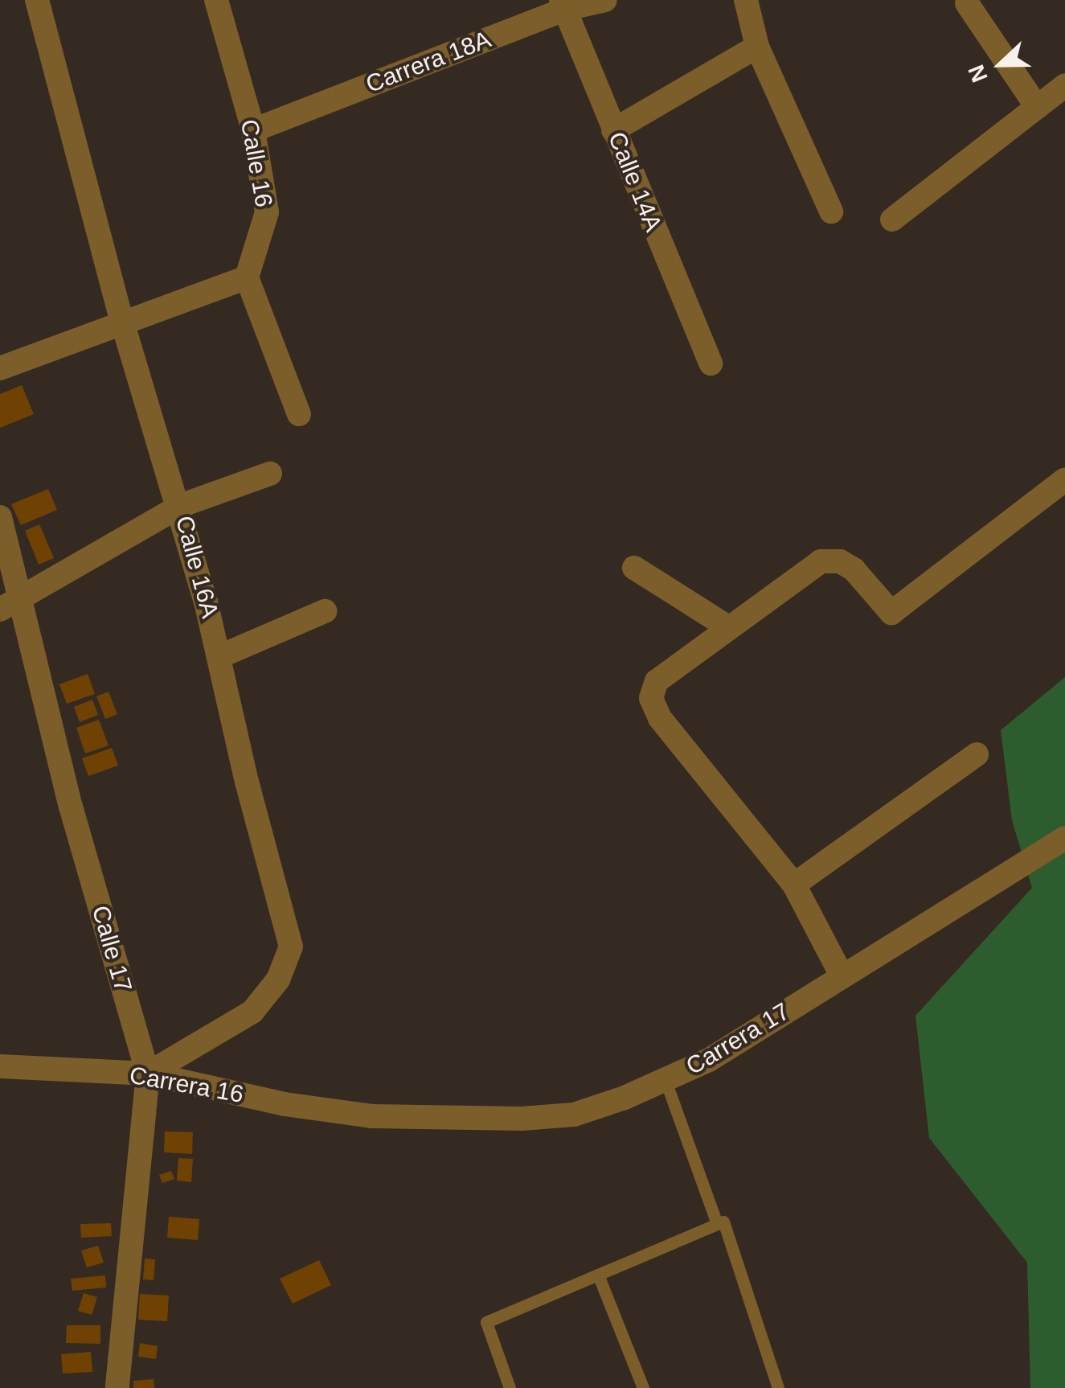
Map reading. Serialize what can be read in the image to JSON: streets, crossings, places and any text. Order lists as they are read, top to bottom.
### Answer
{
  "streets": {
    "street": [
      "Carrera 18A",
      "Calle 16",
      "Calle 14A",
      "Calle 16A",
      "Calle 17",
      "Carrera 17",
      "Carrera 16"
    ]
  },
  "crossings": [
    ["Carrera 18A", "Calle 16"],
    ["Carrera 18A", "Calle 14A"],
    ["Calle 16A", "Calle 17"],
    ["Calle 16A", "Carrera 16"],
    ["Calle 17", "Carrera 16"],
    ["Carrera 17", "Carrera 16"]
  ],
  "north": "left"
}
